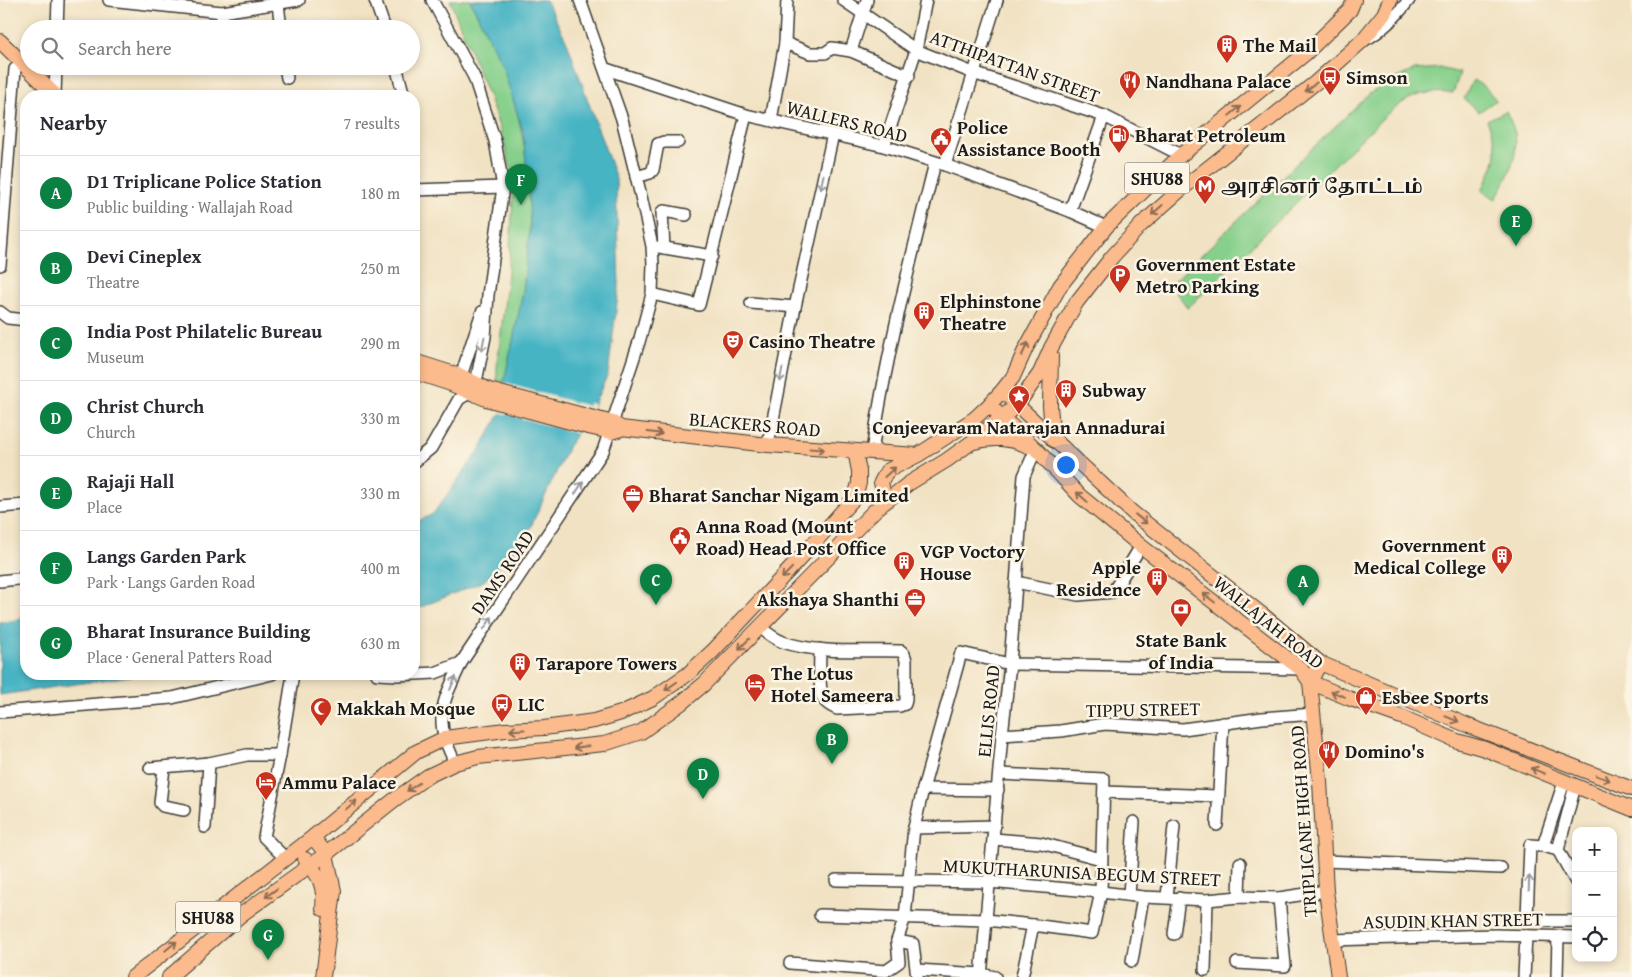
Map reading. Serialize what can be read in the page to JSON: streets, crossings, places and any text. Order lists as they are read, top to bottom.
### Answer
{
  "streets": {
    "main road": [
      "SHU88",
      "BLACKERS ROAD",
      "WALLAJAH ROAD",
      "TRIPLICANE HIGH ROAD"
    ],
    "street": [
      "ATTHIPATTAN STREET",
      "WALLERS ROAD",
      "DAMS ROAD",
      "TIPPU STREET",
      "ELLIS ROAD",
      "MUKUTHARUNISA BEGUM STREET",
      "ASUDIN KHAN STREET"
    ]
  },
  "crossings": [
    ["ATTHIPATTAN STREET", "SHU88"],
    ["WALLERS ROAD", "SHU88"],
    ["WALLERS ROAD", "DAMS ROAD"],
    ["SHU88", "BLACKERS ROAD"],
    ["SHU88", "DAMS ROAD"],
    ["SHU88", "WALLAJAH ROAD"],
    ["BLACKERS ROAD", "DAMS ROAD"],
    ["WALLAJAH ROAD", "ELLIS ROAD"],
    ["WALLAJAH ROAD", "TRIPLICANE HIGH ROAD"],
    ["TIPPU STREET", "ELLIS ROAD"],
    ["TIPPU STREET", "TRIPLICANE HIGH ROAD"],
    ["ELLIS ROAD", "MUKUTHARUNISA BEGUM STREET"],
    ["TRIPLICANE HIGH ROAD", "MUKUTHARUNISA BEGUM STREET"],
    ["TRIPLICANE HIGH ROAD", "ASUDIN KHAN STREET"]
  ],
  "one_way": ["BLACKERS ROAD", "DAMS ROAD"],
  "places": {
    "building": [
      "The Mail",
      "Elphinstone Theatre",
      "Subway",
      "Government Medical College",
      "VGP Voctory House",
      "Apple Residence",
      "Tarapore Towers"
    ],
    "bus stop": ["Simson", "LIC"],
    "restaurant": ["Nandhana Palace", "Domino's"],
    "fuel station": ["Bharat Petroleum"],
    "public building": ["Police Assistance Booth", "Anna Road (Mount Road) Head Post Office"],
    "metro station": ["அரசினர் தோட்டம்"],
    "parking": ["Government Estate Metro Parking"],
    "theatre": ["Casino Theatre"],
    "place": ["Conjeevaram Natarajan Annadurai"],
    "office": ["Bharat Sanchar Nigam Limited", "Akshaya Shanthi"],
    "bank": ["State Bank of India"],
    "hotel": ["The Lotus Hotel Sameera", "Ammu Palace"],
    "shop": ["Esbee Sports"],
    "mosque": ["Makkah Mosque"]
  },
  "page": {
    "search": "Search here",
    "heading": ["Nearby", "7 results"],
    "list": [
      {
        "mark": "A",
        "name": "D1 Triplicane Police Station",
        "note": "Public building · Wallajah Road",
        "value": "180 m"
      },
      {
        "mark": "B",
        "name": "Devi Cineplex",
        "note": "Theatre",
        "value": "250 m"
      },
      {
        "mark": "C",
        "name": "India Post Philatelic Bureau",
        "note": "Museum",
        "value": "290 m"
      },
      {
        "mark": "D",
        "name": "Christ Church",
        "note": "Church",
        "value": "330 m"
      },
      {
        "mark": "E",
        "name": "Rajaji Hall",
        "note": "Place",
        "value": "330 m"
      },
      {
        "mark": "F",
        "name": "Langs Garden Park",
        "note": "Park · Langs Garden Road",
        "value": "400 m"
      },
      {
        "mark": "G",
        "name": "Bharat Insurance Building",
        "note": "Place · General Patters Road",
        "value": "630 m"
      }
    ],
    "pins": [
      "F",
      "E",
      "C",
      "A",
      "B",
      "D",
      "G"
    ],
    "map_buttons": ["+", "−"]
  }
}
